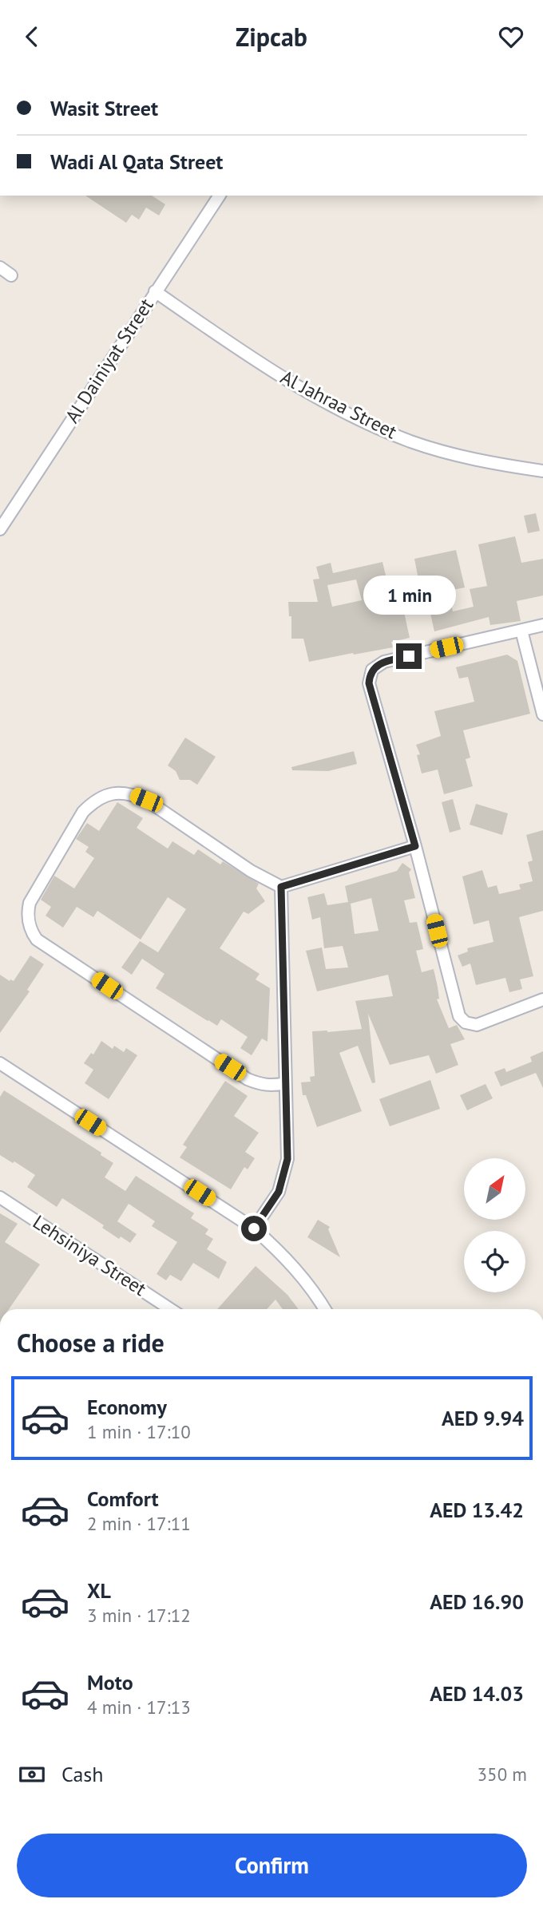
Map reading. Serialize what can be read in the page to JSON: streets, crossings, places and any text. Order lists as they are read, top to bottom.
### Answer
{
  "streets": {
    "street": ["Al Dainiyat Street", "Al Jahraa Street", "Lehsiniya Street"]
  },
  "crossings": [
    ["Al Dainiyat Street", "Al Jahraa Street"]
  ],
  "north": "top right",
  "page": {
    "header": "Zipcab",
    "banner": ["Wasit Street", "Wadi Al Qata Street"],
    "bubble": "1 min",
    "heading": "Choose a ride",
    "list": [
      {
        "name": "Economy",
        "note": "1 min · 17:10",
        "value": "AED 9.94"
      },
      {
        "name": "Comfort",
        "note": "2 min · 17:11",
        "value": "AED 13.42"
      },
      {
        "name": "XL",
        "note": "3 min · 17:12",
        "value": "AED 16.90"
      },
      {
        "name": "Moto",
        "note": "4 min · 17:13",
        "value": "AED 14.03"
      }
    ],
    "pay": ["Cash", "350 m"],
    "buttons": "Confirm"
  }
}
